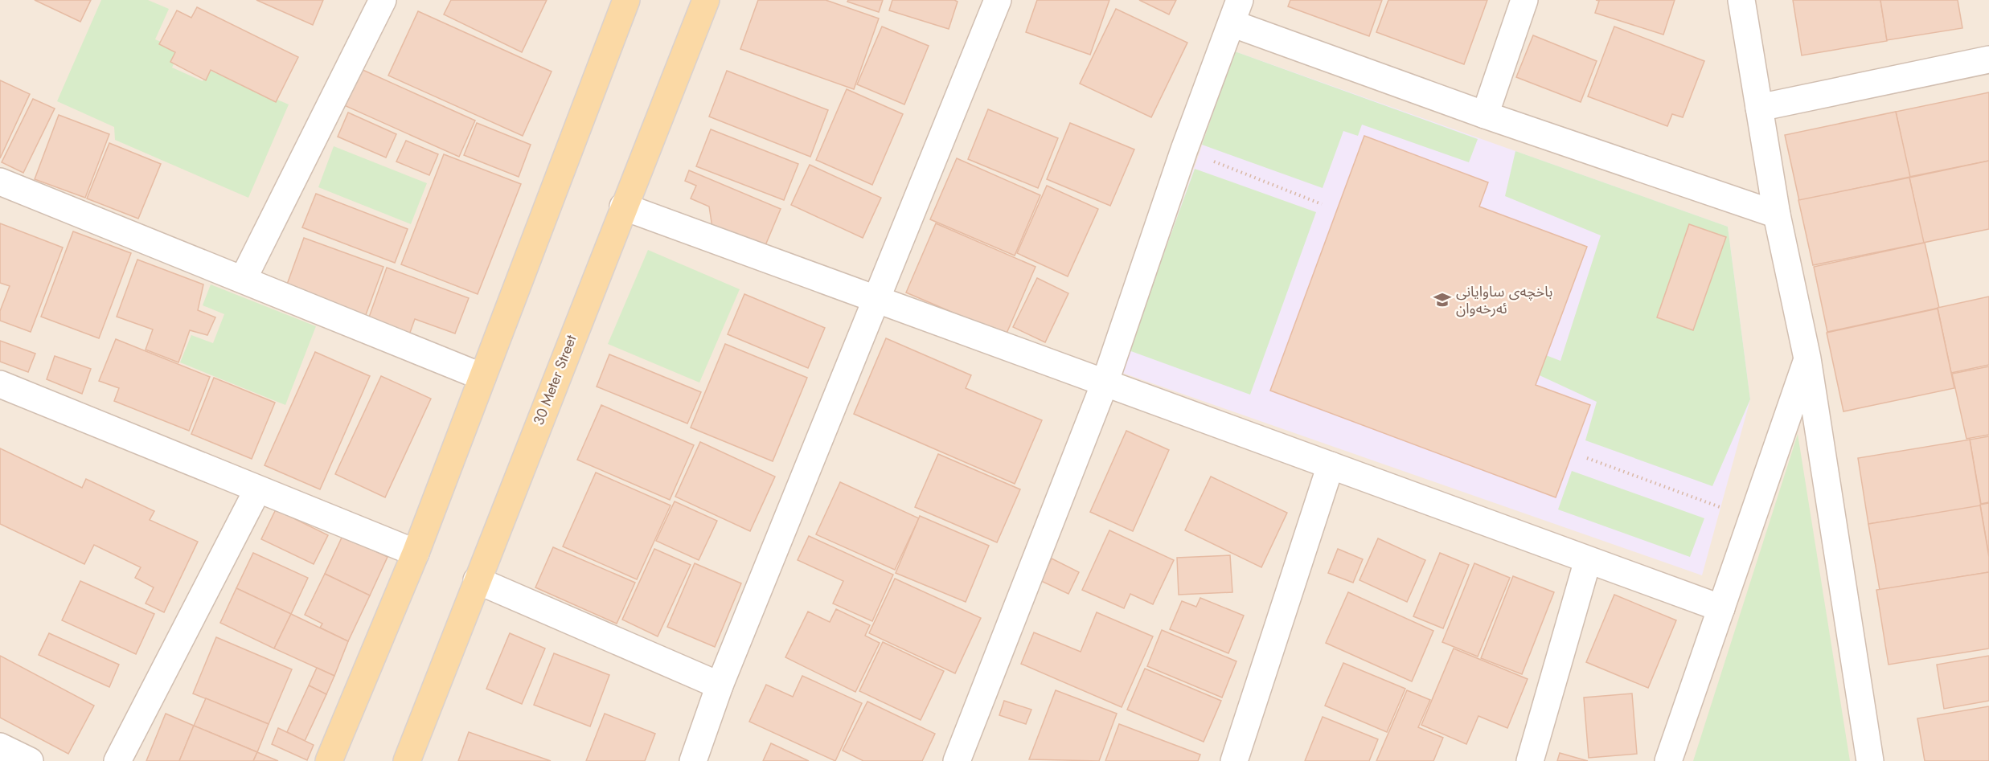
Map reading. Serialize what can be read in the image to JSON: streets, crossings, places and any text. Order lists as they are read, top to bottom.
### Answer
{
  "streets": {
    "main road": ["30 Meter Street"]
  },
  "places": {
    "school or university": ["باخچەی ساوایانی ئەرخەوان"]
  }
}
